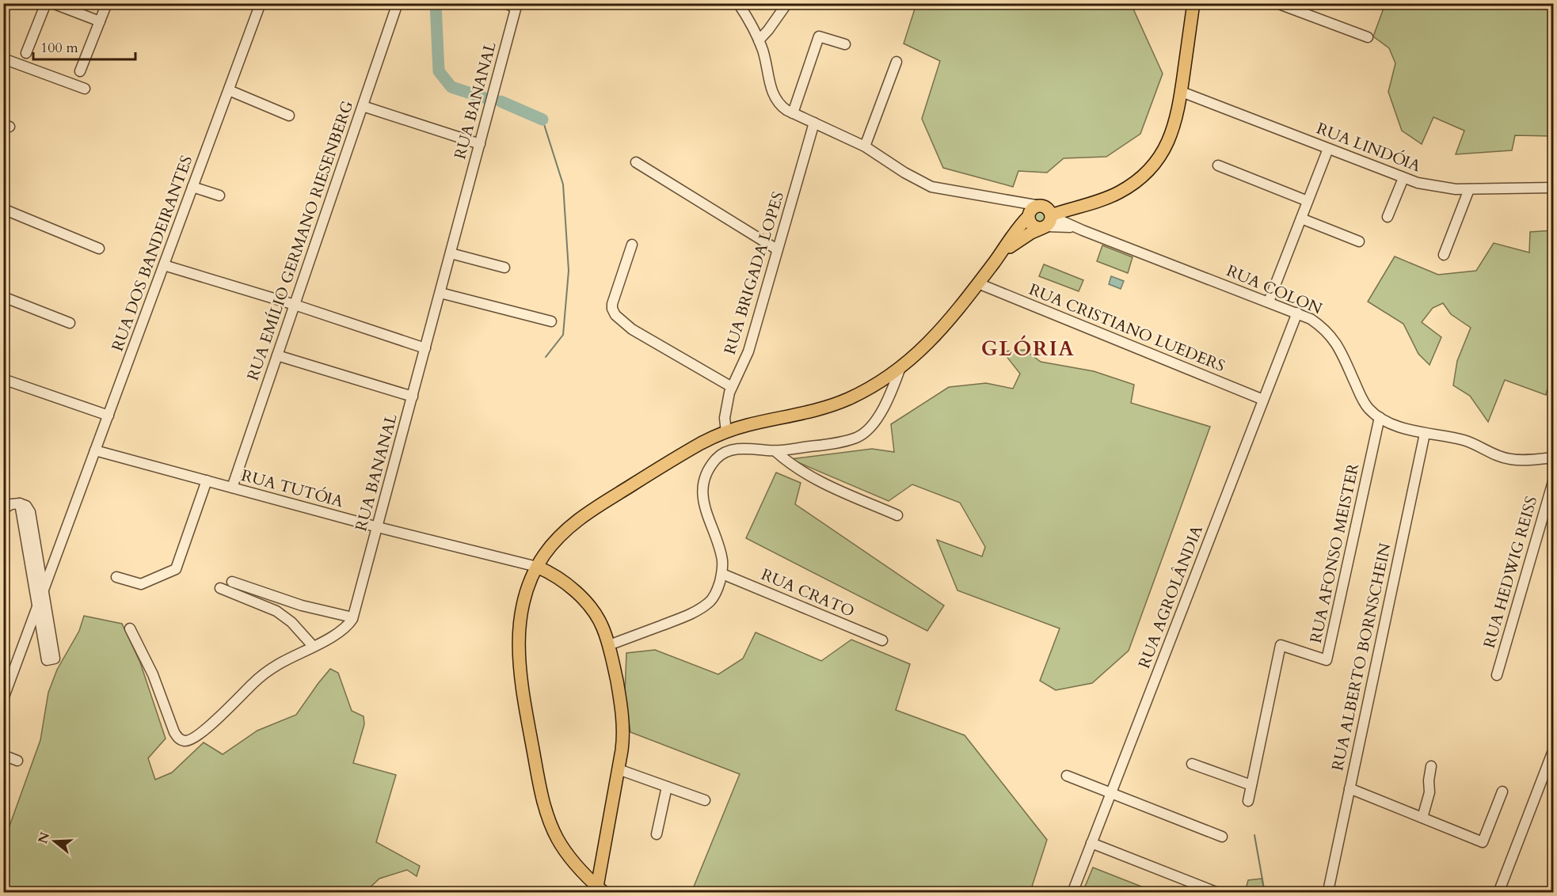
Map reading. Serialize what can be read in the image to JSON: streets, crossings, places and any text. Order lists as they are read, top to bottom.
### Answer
{
  "streets": {
    "street": [
      "RUA BANANAL",
      "RUA LINDÓIA",
      "RUA EMÍLIO GERMANO RIESENBERG",
      "RUA DOS BANDEIRANTES",
      "RUA BRIGADA LOPES",
      "RUA COLON",
      "RUA CRISTIANO LUEDERS",
      "RUA TUTÓIA",
      "RUA AFONSO MEISTER",
      "RUA HEDWIG REISS",
      "RUA CRATO",
      "RUA AGROLÂNDIA",
      "RUA ALBERTO BORNSCHEIN"
    ]
  },
  "crossings": [
    ["RUA BANANAL", "RUA TUTÓIA"],
    ["RUA EMÍLIO GERMANO RIESENBERG", "RUA TUTÓIA"],
    ["RUA DOS BANDEIRANTES", "RUA TUTÓIA"],
    ["RUA BRIGADA LOPES", "RUA COLON"],
    ["RUA COLON", "RUA AFONSO MEISTER"],
    ["RUA COLON", "RUA AGROLÂNDIA"],
    ["RUA COLON", "RUA ALBERTO BORNSCHEIN"],
    ["RUA CRISTIANO LUEDERS", "RUA AGROLÂNDIA"]
  ],
  "districts": ["GLÓRIA"],
  "scale_bar": "100 m",
  "north": "left"
}
